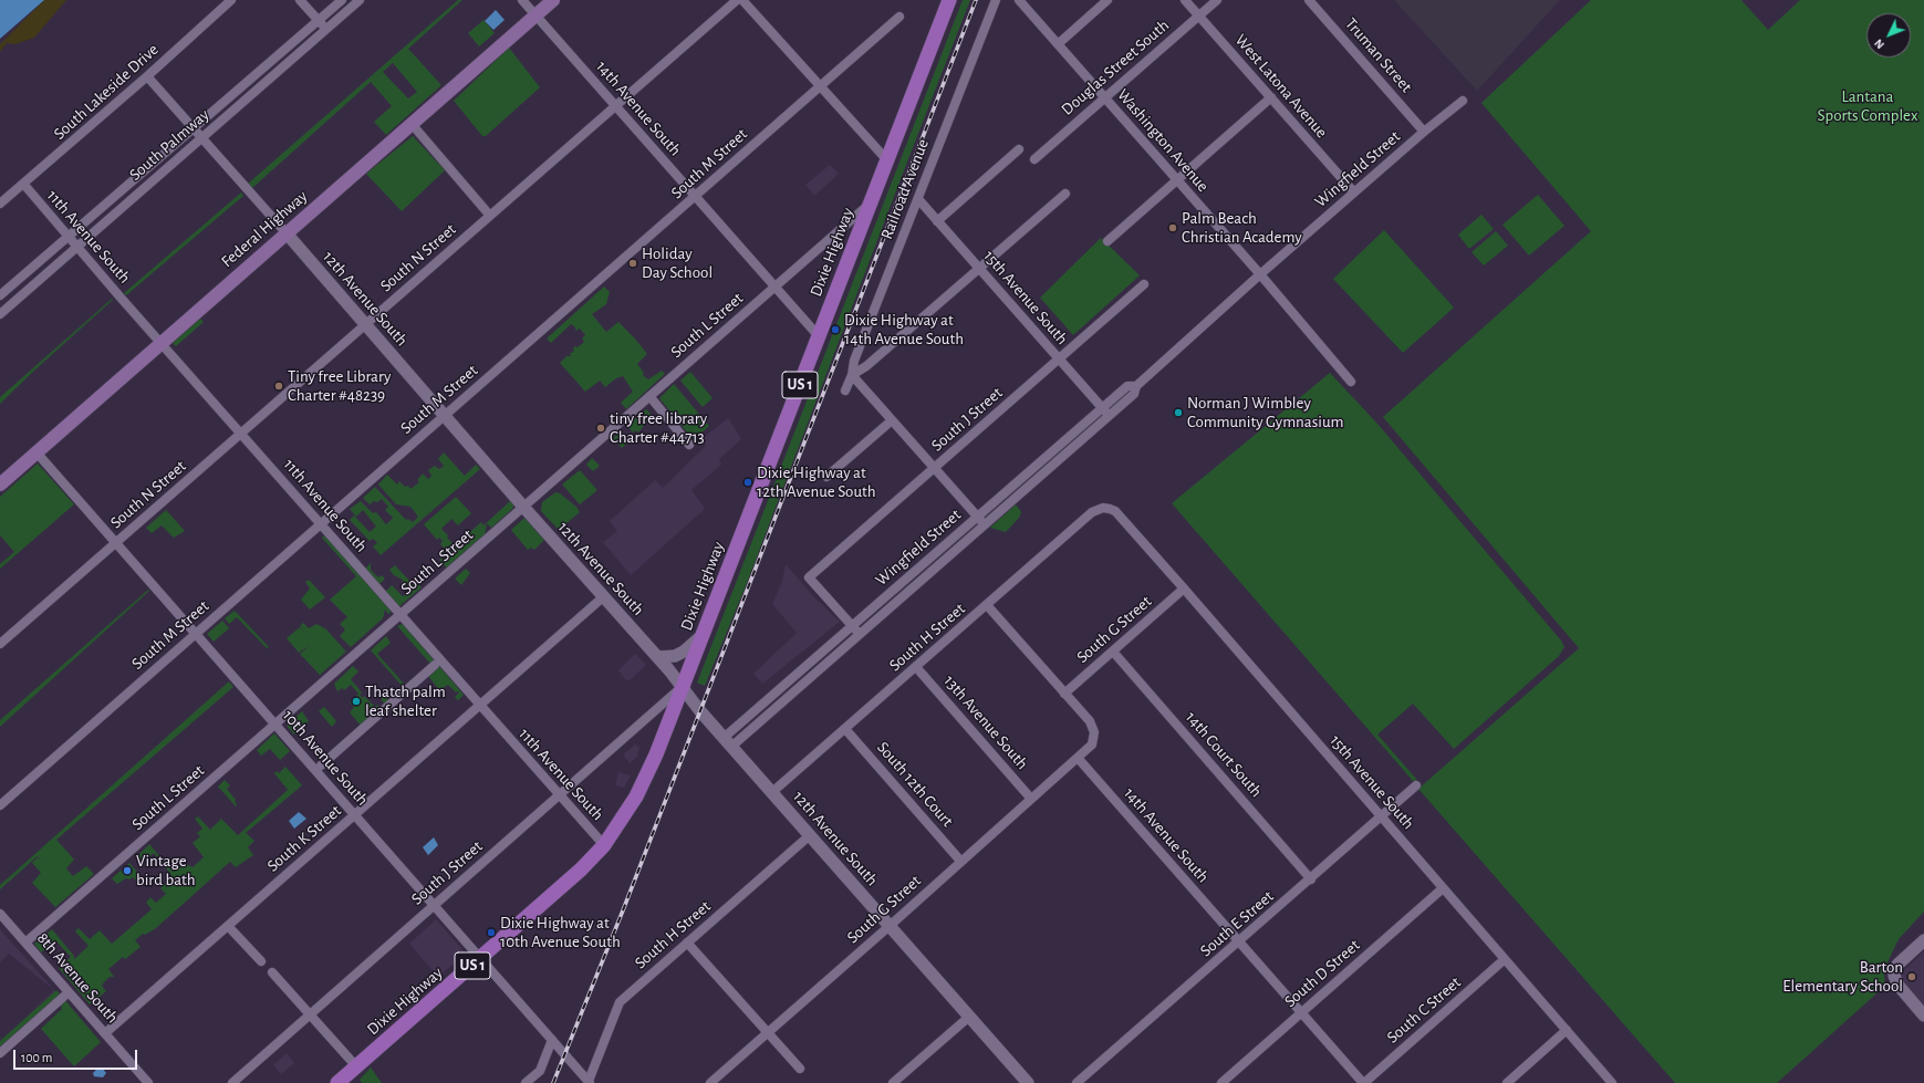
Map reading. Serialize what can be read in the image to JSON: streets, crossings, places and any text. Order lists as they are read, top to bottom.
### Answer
{
  "streets": {
    "main road": ["Federal Highway", "Dixie Highway", "US 1"],
    "street": [
      "Truman Street",
      "Douglas Street South",
      "West Latona Avenue",
      "South Lakeside Drive",
      "14th Avenue South",
      "Washington Avenue",
      "South Palmway",
      "South M Street",
      "Wingfield Street",
      "Railroad Avenue",
      "11th Avenue South",
      "South N Street",
      "15th Avenue South",
      "12th Avenue South",
      "South L Street",
      "South J Street",
      "South G Street",
      "South H Street",
      "13th Avenue South",
      "14th Court South",
      "10th Avenue South",
      "South 12th Court",
      "South K Street",
      "South E Street",
      "South D Street",
      "8th Avenue South",
      "South C Street"
    ]
  },
  "crossings": [
    ["Truman Street", "Wingfield Street"],
    ["Douglas Street South", "West Latona Avenue"],
    ["Douglas Street South", "Washington Avenue"],
    ["West Latona Avenue", "Wingfield Street"],
    ["South Lakeside Drive", "11th Avenue South"],
    ["South Lakeside Drive", "12th Avenue South"],
    ["14th Avenue South", "South M Street"],
    ["14th Avenue South", "Federal Highway"],
    ["14th Avenue South", "Dixie Highway"],
    ["14th Avenue South", "South N Street"],
    ["14th Avenue South", "South L Street"],
    ["14th Avenue South", "South G Street"],
    ["14th Avenue South", "South E Street"],
    ["14th Avenue South", "South D Street"],
    ["14th Avenue South", "South C Street"],
    ["Washington Avenue", "Wingfield Street"],
    ["South Palmway", "11th Avenue South"],
    ["South Palmway", "12th Avenue South"],
    ["South M Street", "11th Avenue South"],
    ["South M Street", "12th Avenue South"],
    ["South M Street", "10th Avenue South"],
    ["Wingfield Street", "15th Avenue South"],
    ["Wingfield Street", "12th Avenue South"],
    ["Wingfield Street", "South J Street"],
    ["Railroad Avenue", "15th Avenue South"],
    ["Federal Highway", "11th Avenue South"],
    ["Federal Highway", "12th Avenue South"],
    ["Federal Highway", "10th Avenue South"],
    ["11th Avenue South", "Dixie Highway"],
    ["11th Avenue South", "South N Street"],
    ["11th Avenue South", "South L Street"],
    ["11th Avenue South", "South J Street"],
    ["11th Avenue South", "South K Street"],
    ["Dixie Highway", "12th Avenue South"],
    ["Dixie Highway", "South L Street"],
    ["Dixie Highway", "South J Street"],
    ["Dixie Highway", "10th Avenue South"],
    ["South N Street", "12th Avenue South"],
    ["South N Street", "10th Avenue South"],
    ["15th Avenue South", "South J Street"],
    ["15th Avenue South", "South G Street"],
    ["15th Avenue South", "South H Street"],
    ["15th Avenue South", "South E Street"],
    ["15th Avenue South", "South D Street"],
    ["15th Avenue South", "South C Street"],
    ["12th Avenue South", "South L Street"],
    ["12th Avenue South", "South J Street"],
    ["12th Avenue South", "South G Street"],
    ["12th Avenue South", "South H Street"],
    ["12th Avenue South", "South K Street"],
    ["South L Street", "10th Avenue South"],
    ["South L Street", "8th Avenue South"],
    ["South J Street", "10th Avenue South"],
    ["South G Street", "13th Avenue South"],
    ["South G Street", "14th Court South"],
    ["South G Street", "South 12th Court"],
    ["South H Street", "13th Avenue South"],
    ["South H Street", "10th Avenue South"],
    ["South H Street", "South 12th Court"],
    ["14th Court South", "South E Street"],
    ["10th Avenue South", "South K Street"],
    ["South K Street", "8th Avenue South"]
  ],
  "parks": ["Lantana Sports Complex"],
  "places": [
    "Palm Beach Christian Academy",
    "Holiday Day School",
    "Dixie Highway at 14th Avenue South",
    "Tiny free Library Charter #48239",
    "Norman J Wimbley Community Gymnasium",
    "tiny free library Charter #44713",
    "Dixie Highway at 12th Avenue South",
    "Thatch palm leaf shelter",
    "Vintage bird bath",
    "Dixie Highway at 10th Avenue South",
    "Barton Elementary School"
  ],
  "scale_bar": "100 m",
  "north": "bottom left"
}
